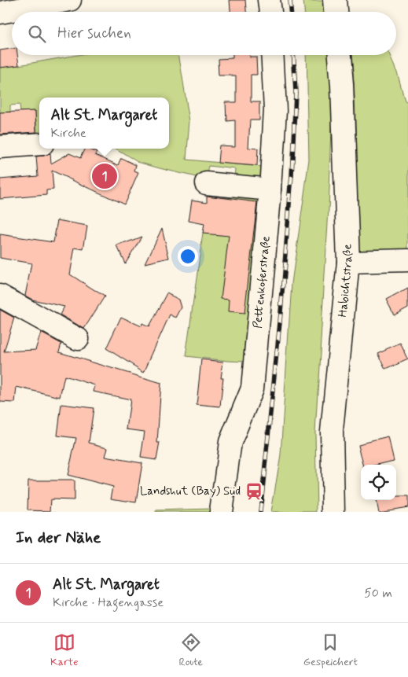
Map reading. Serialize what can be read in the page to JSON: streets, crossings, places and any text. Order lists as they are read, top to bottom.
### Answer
{
  "streets": {
    "street": ["Habichtstraße", "Pettenkoferstraße"]
  },
  "places": {
    "station": ["Landshut (Bay) Süd"]
  },
  "page": {
    "search": "Hier suchen",
    "popup": ["Alt St. Margaret", "Kirche"],
    "pins": "1",
    "heading": "In der Nähe",
    "list": [
      {
        "mark": "1",
        "name": "Alt St. Margaret",
        "note": "Kirche · Hagengasse",
        "value": "50 m"
      }
    ],
    "nav": ["Karte", "Route", "Gespeichert"]
  }
}
